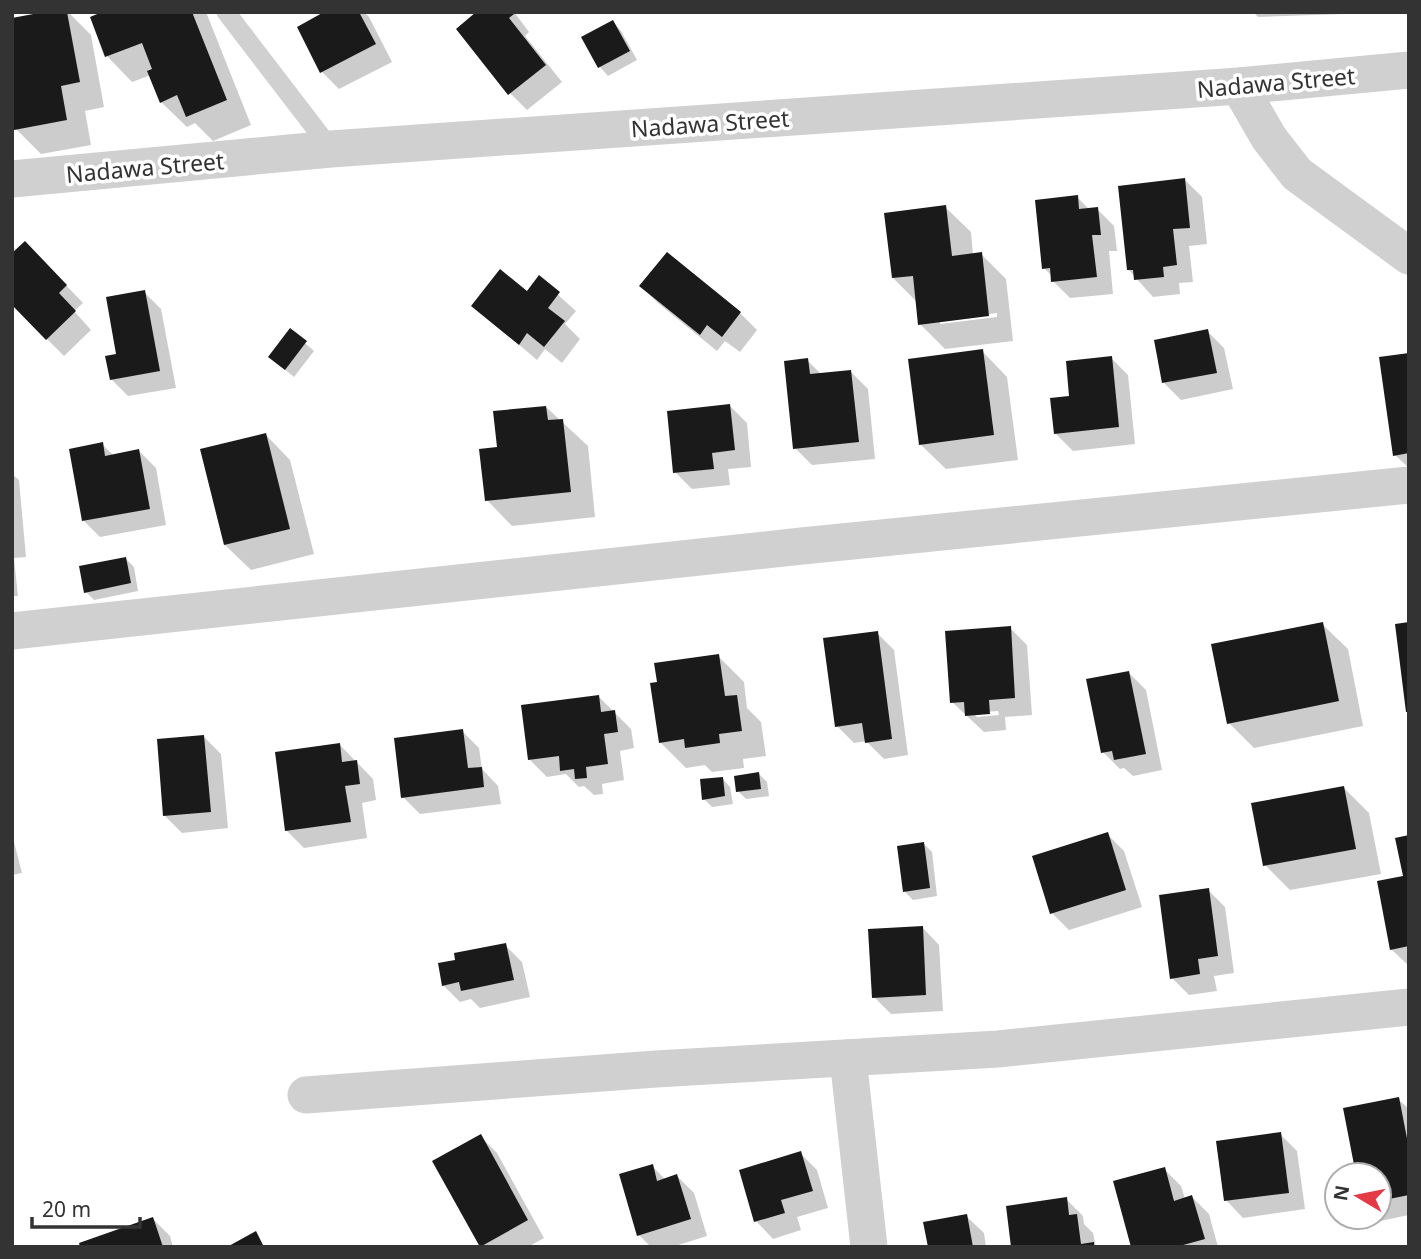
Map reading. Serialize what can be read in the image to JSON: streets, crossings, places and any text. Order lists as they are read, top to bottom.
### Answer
{
  "streets": {
    "street": ["Nadawa Street"]
  },
  "scale_bar": "20 m",
  "north": "left"
}
